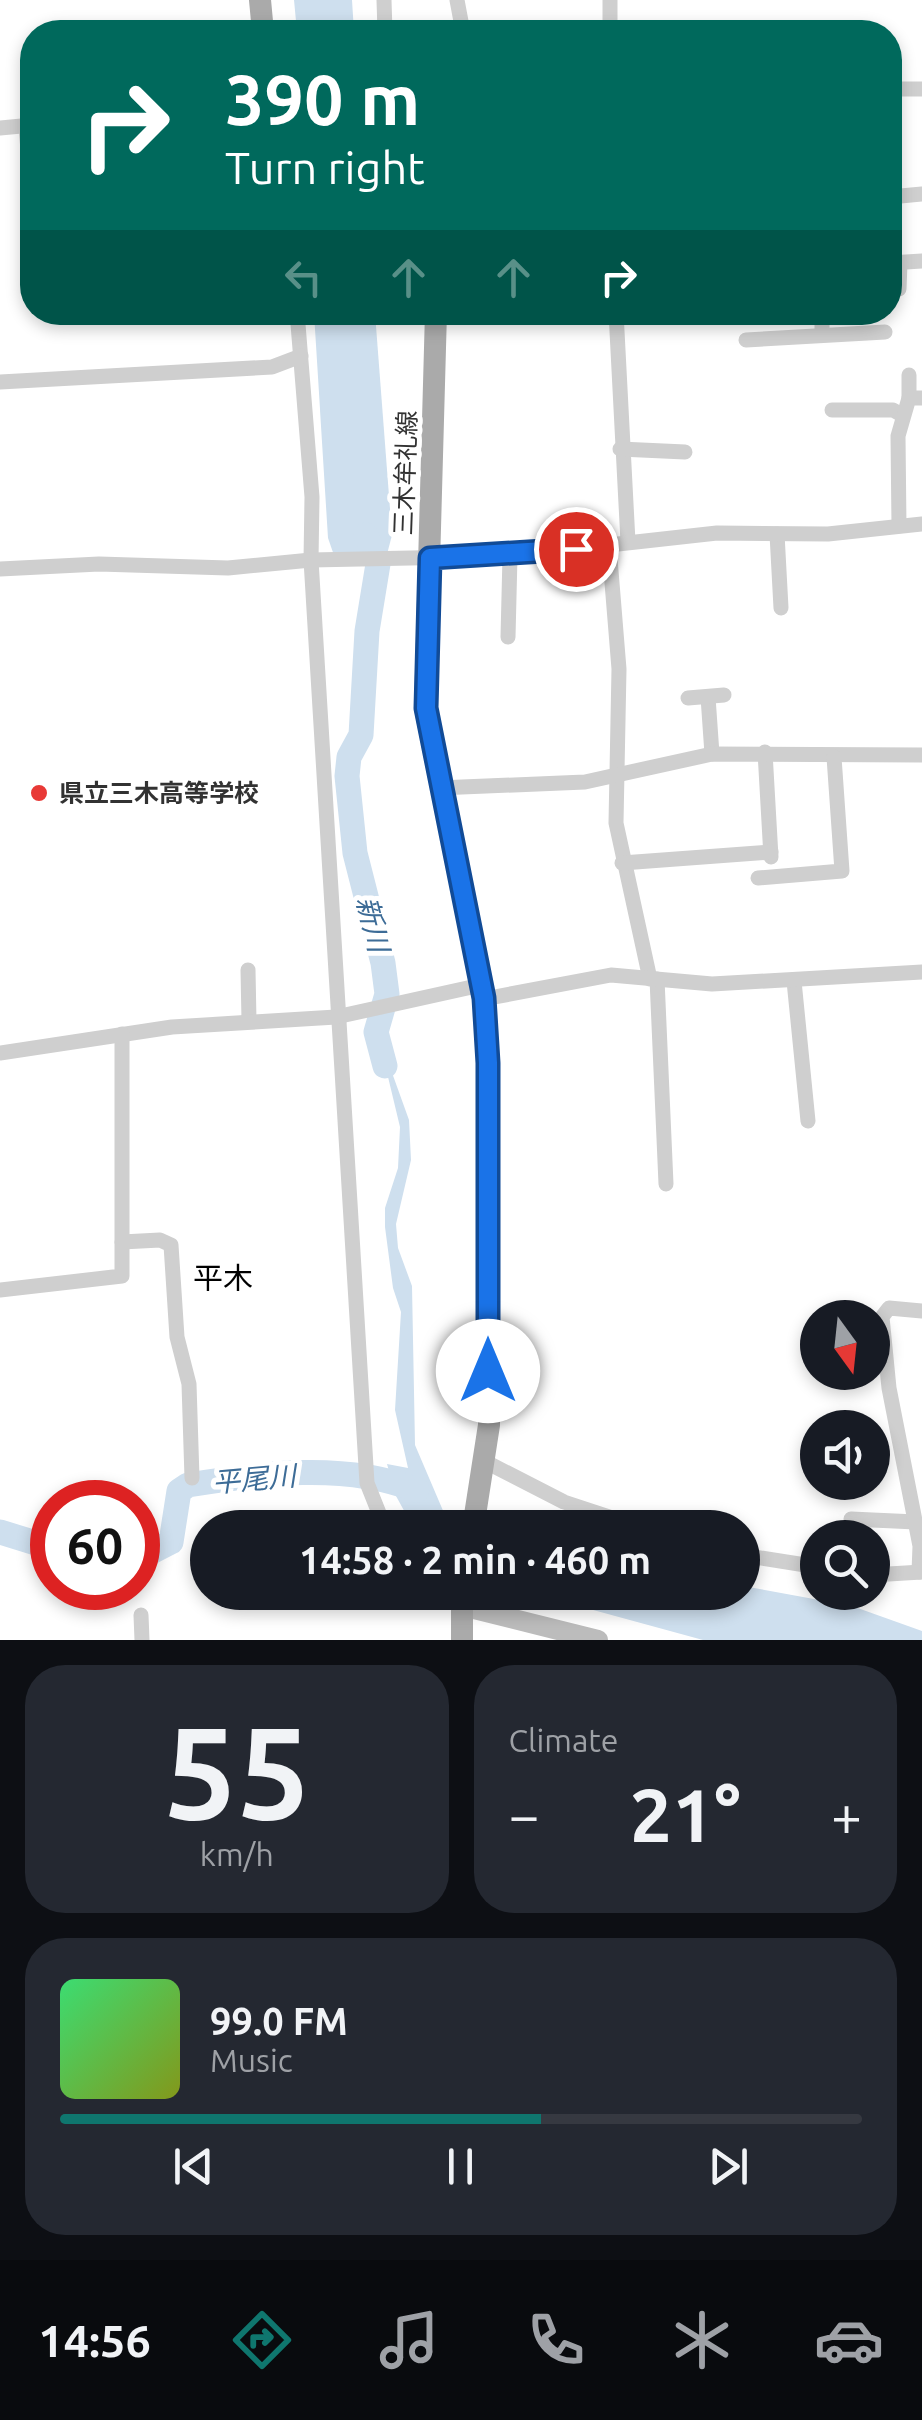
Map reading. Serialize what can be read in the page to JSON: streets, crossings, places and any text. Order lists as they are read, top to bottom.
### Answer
{
  "streets": {
    "main road": ["三木牟礼線"]
  },
  "districts": ["平木"],
  "water": ["新川", "平尾川"],
  "places": ["県立三木高等学校"],
  "north": "bottom",
  "page": {
    "turn": ["390 m", "Turn right"],
    "limit": "60",
    "trip": "14:58 · 2 min · 460 m",
    "tile": [
      ["55", "km/h"],
      "Climate"
    ],
    "heat": ["−", "21°", "+"],
    "song": ["99.0 FM", "Music"],
    "tabs": "14:56"
  }
}
